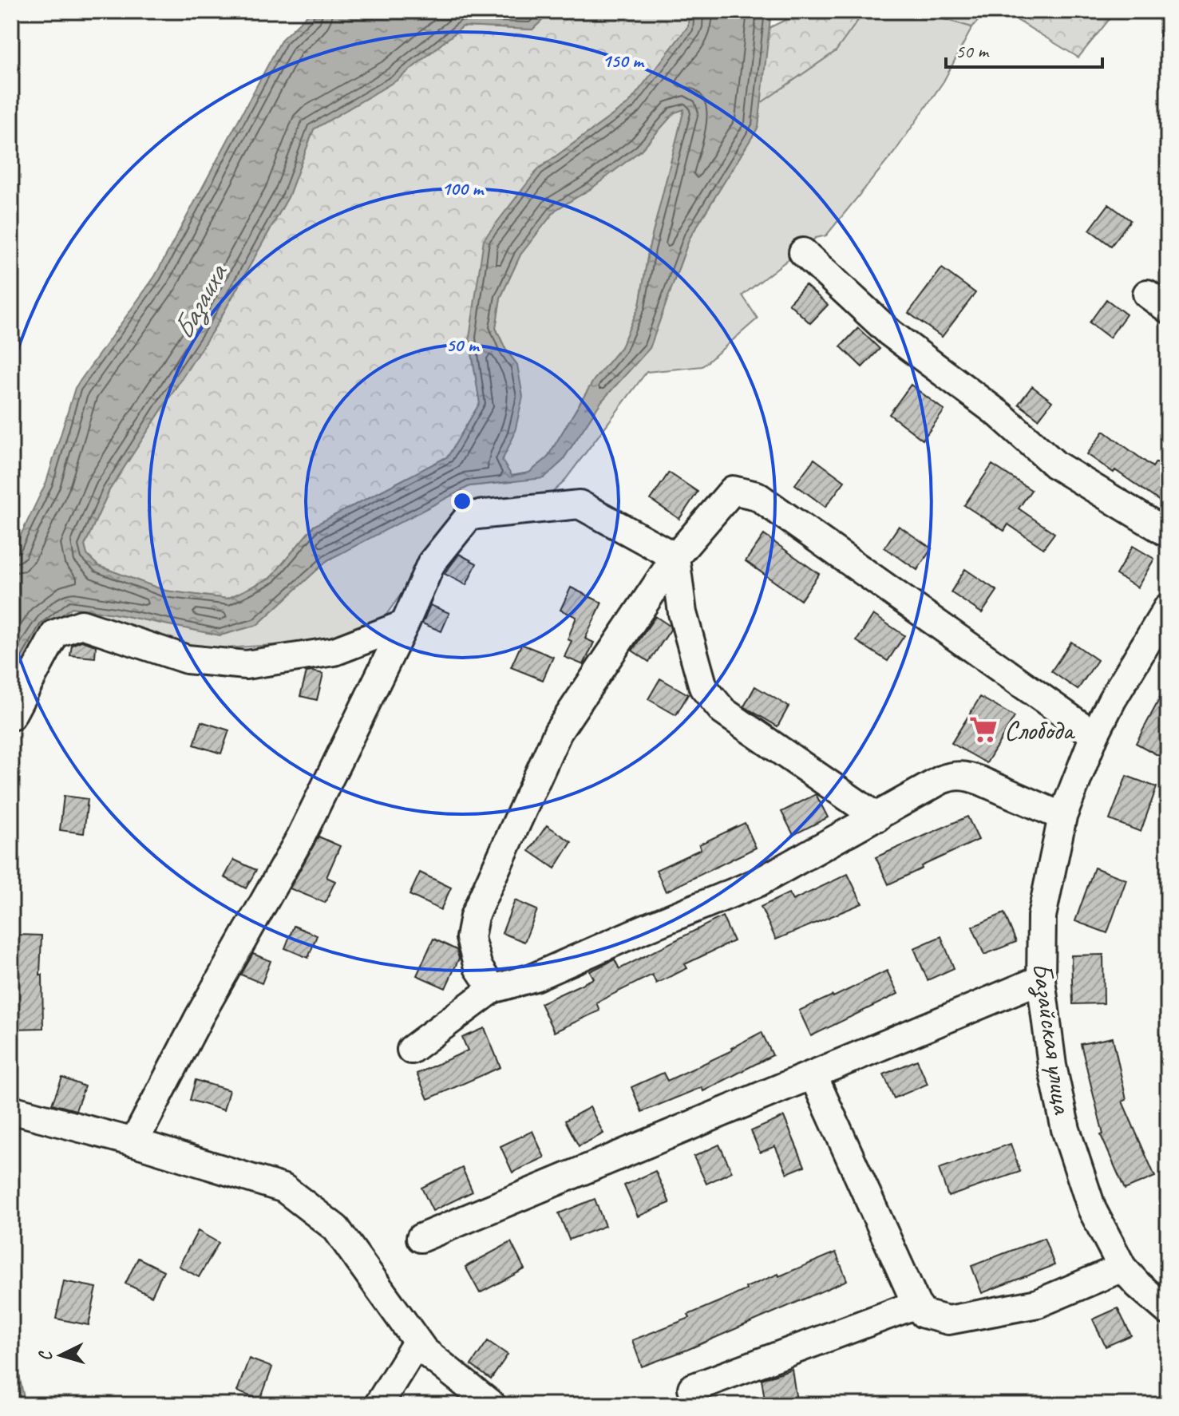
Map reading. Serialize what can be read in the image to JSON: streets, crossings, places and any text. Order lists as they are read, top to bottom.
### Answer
{
  "streets": {
    "street": ["Базайская улица"]
  },
  "water": ["Базаиха"],
  "places": {
    "supermarket": ["Слобода"]
  },
  "scale_bar": "50 m",
  "north": "left",
  "rings": ["150 m", "100 m", "50 m"]
}
